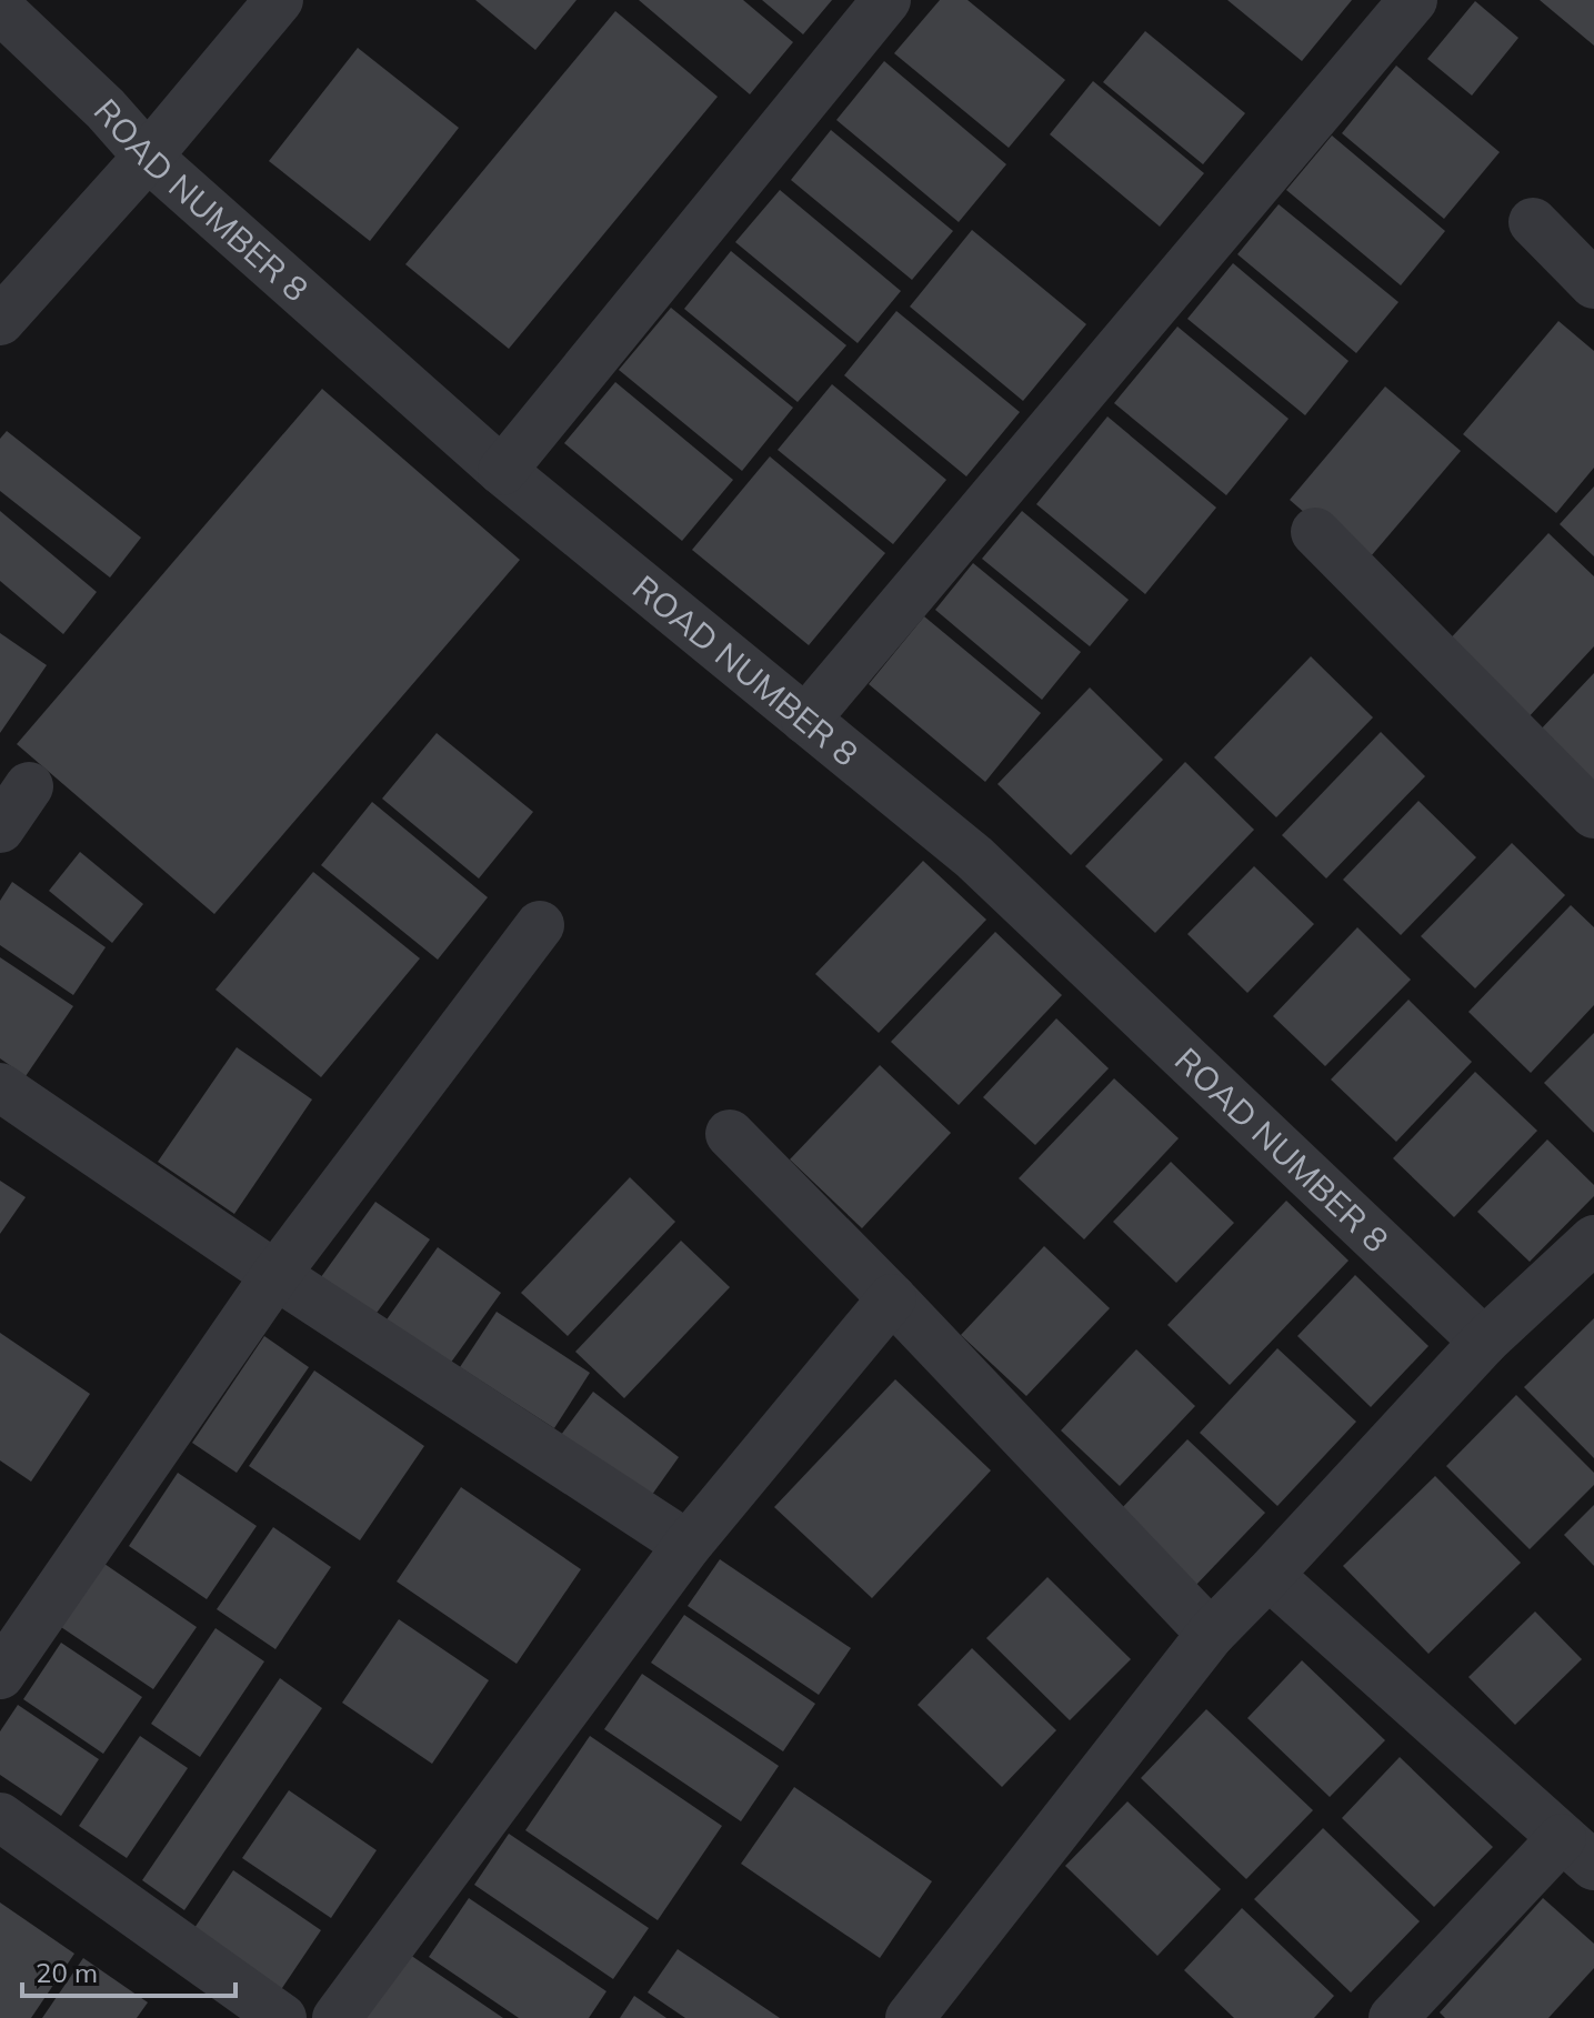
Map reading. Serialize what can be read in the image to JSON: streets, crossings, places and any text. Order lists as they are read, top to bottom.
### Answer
{
  "streets": {
    "street": ["ROAD NUMBER 8"]
  },
  "scale_bar": "20 m"
}
